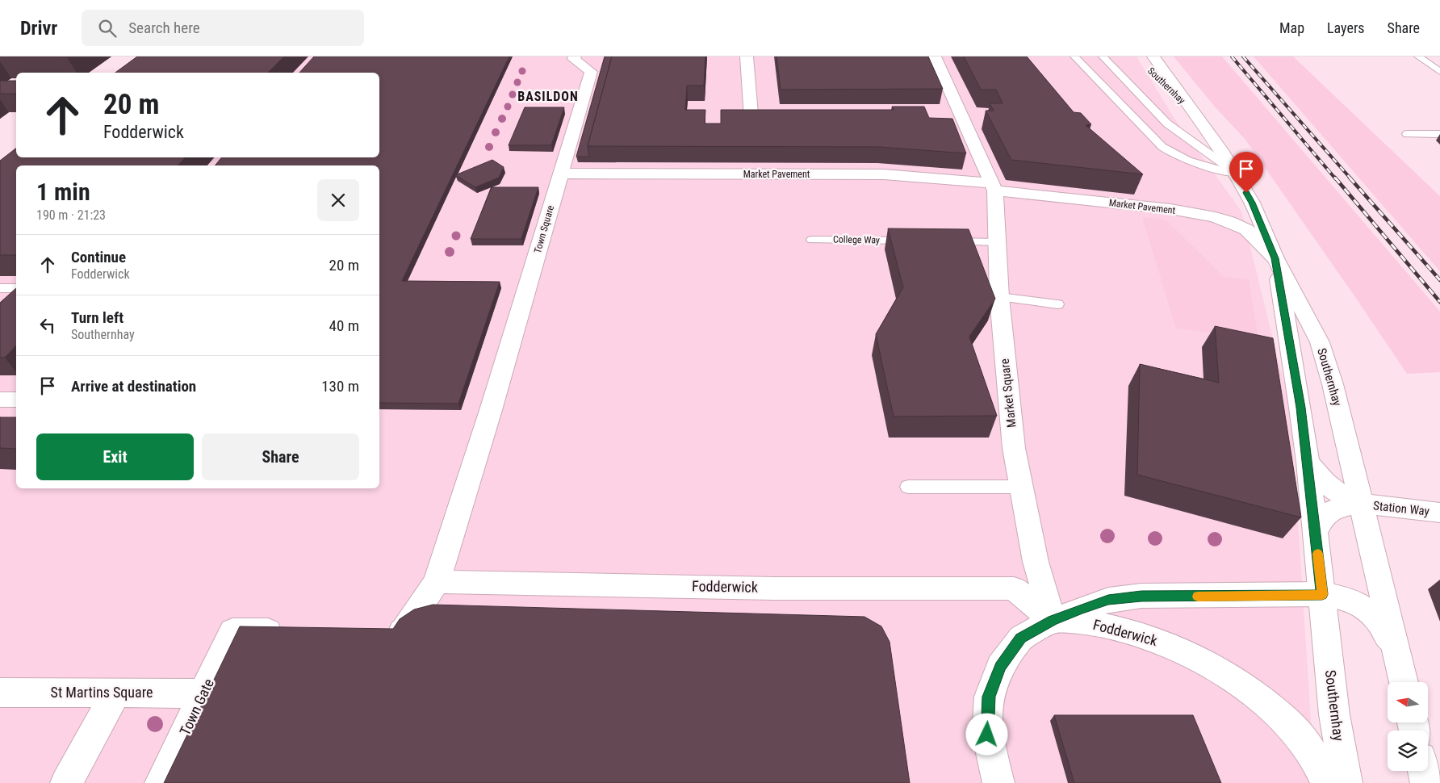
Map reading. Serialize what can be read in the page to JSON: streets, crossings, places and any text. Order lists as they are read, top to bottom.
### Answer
{
  "streets": {
    "street": [
      "Southernhay",
      "Market Pavement",
      "Town Square",
      "Market Square",
      "Station Way",
      "Fodderwick",
      "St Martins Square",
      "Town Gate"
    ],
    "lane": ["College Way"]
  },
  "crossings": [
    ["Southernhay", "Market Pavement"],
    ["Southernhay", "Station Way"],
    ["Southernhay", "Fodderwick"],
    ["Market Pavement", "Town Square"],
    ["Market Pavement", "Market Square"],
    ["Town Square", "Fodderwick"],
    ["Market Square", "Fodderwick"],
    ["St Martins Square", "Town Gate"]
  ],
  "districts": ["BASILDON"],
  "north": "left",
  "page": {
    "header": "Drivr",
    "search": "Search here",
    "nav": ["Map", "Layers", "Share"],
    "turn": ["20 m", "Fodderwick"],
    "heading": ["1 min", "190 m · 21:23"],
    "list": [
      {
        "name": "Continue",
        "note": "Fodderwick",
        "value": "20 m"
      },
      {
        "name": "Turn left",
        "note": "Southernhay",
        "value": "40 m"
      },
      {
        "name": "Arrive at destination",
        "value": "130 m"
      }
    ],
    "buttons": ["Exit", "Share"]
  }
}
